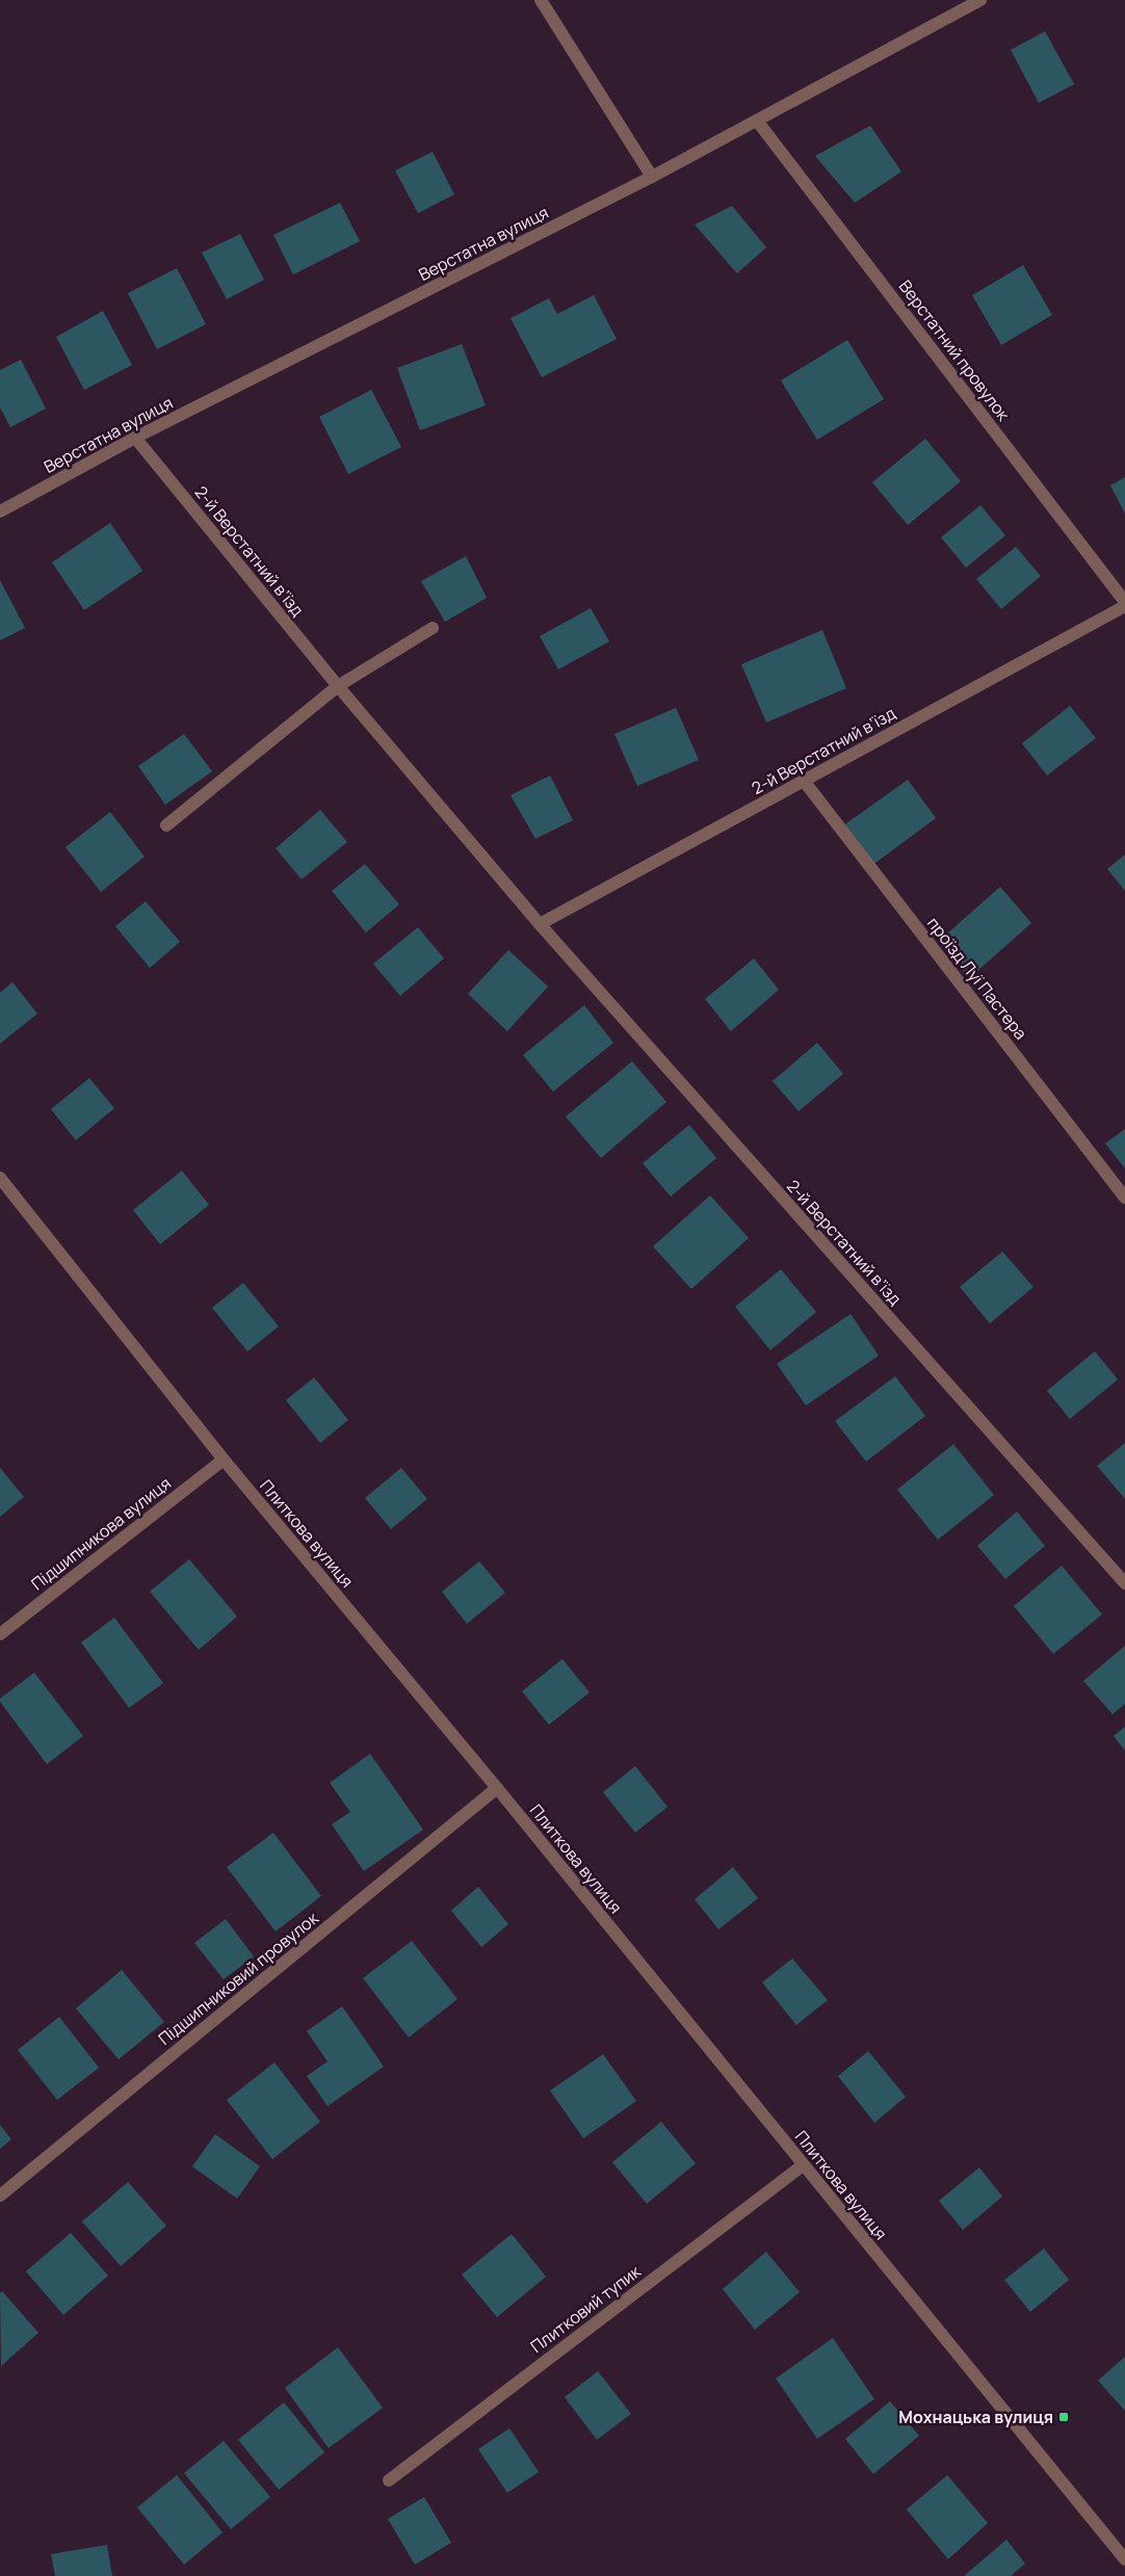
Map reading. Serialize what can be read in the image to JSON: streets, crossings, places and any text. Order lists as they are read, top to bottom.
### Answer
{
  "streets": {
    "street": [
      "Верстатна вулиця",
      "Верстатний провулок",
      "2-й Верстатний в’їзд",
      "проїзд Луї Пастера",
      "Підшипникова вулиця",
      "Плиткова вулиця",
      "Підшипниковий провулок",
      "Плитковий тупик"
    ]
  },
  "crossings": [
    ["Верстатна вулиця", "Верстатний провулок"],
    ["Верстатна вулиця", "2-й Верстатний в’їзд"],
    ["2-й Верстатний в’їзд", "проїзд Луї Пастера"],
    ["Підшипникова вулиця", "Плиткова вулиця"],
    ["Плиткова вулиця", "Підшипниковий провулок"],
    ["Плиткова вулиця", "Плитковий тупик"]
  ],
  "places": {
    "transit": ["Мохнацька вулиця"]
  }
}
